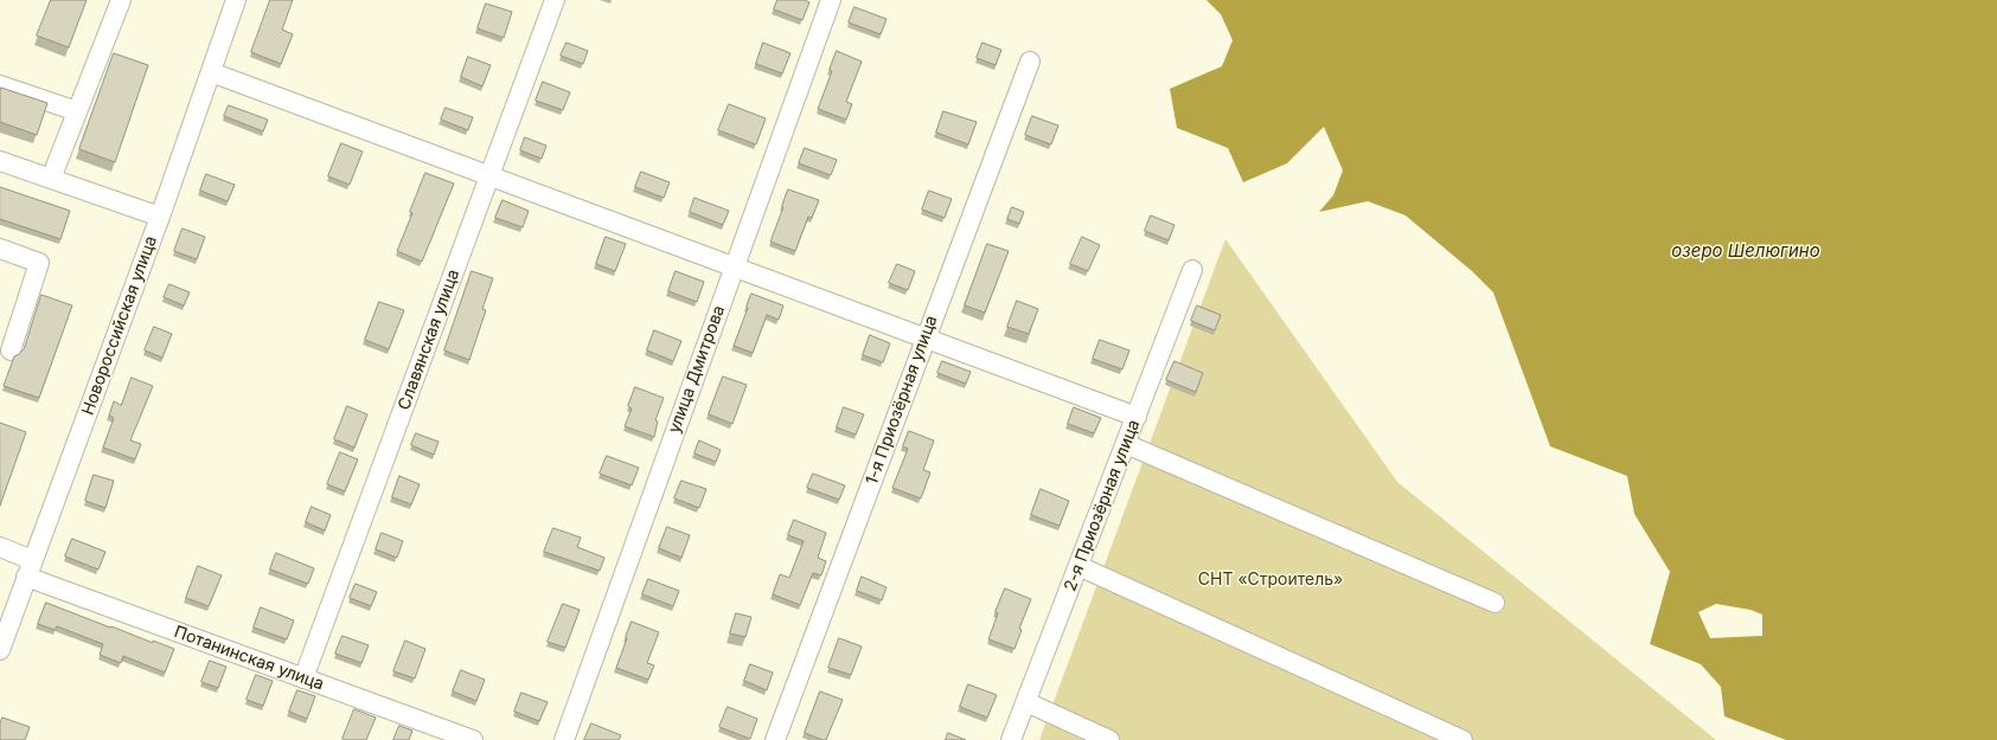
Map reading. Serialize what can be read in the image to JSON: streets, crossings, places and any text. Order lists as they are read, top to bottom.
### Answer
{
  "streets": {
    "street": [
      "Новороссийская улица",
      "Славянская улица",
      "улица Дмитрова",
      "1-я Приозёрная улица",
      "2-я Приозёрная улица",
      "Потанинская улица"
    ]
  },
  "crossings": [
    ["Новороссийская улица", "Потанинская улица"],
    ["Славянская улица", "Потанинская улица"]
  ],
  "water": ["озеро Шелюгино"],
  "parks": ["СНТ «Строитель»"]
}
